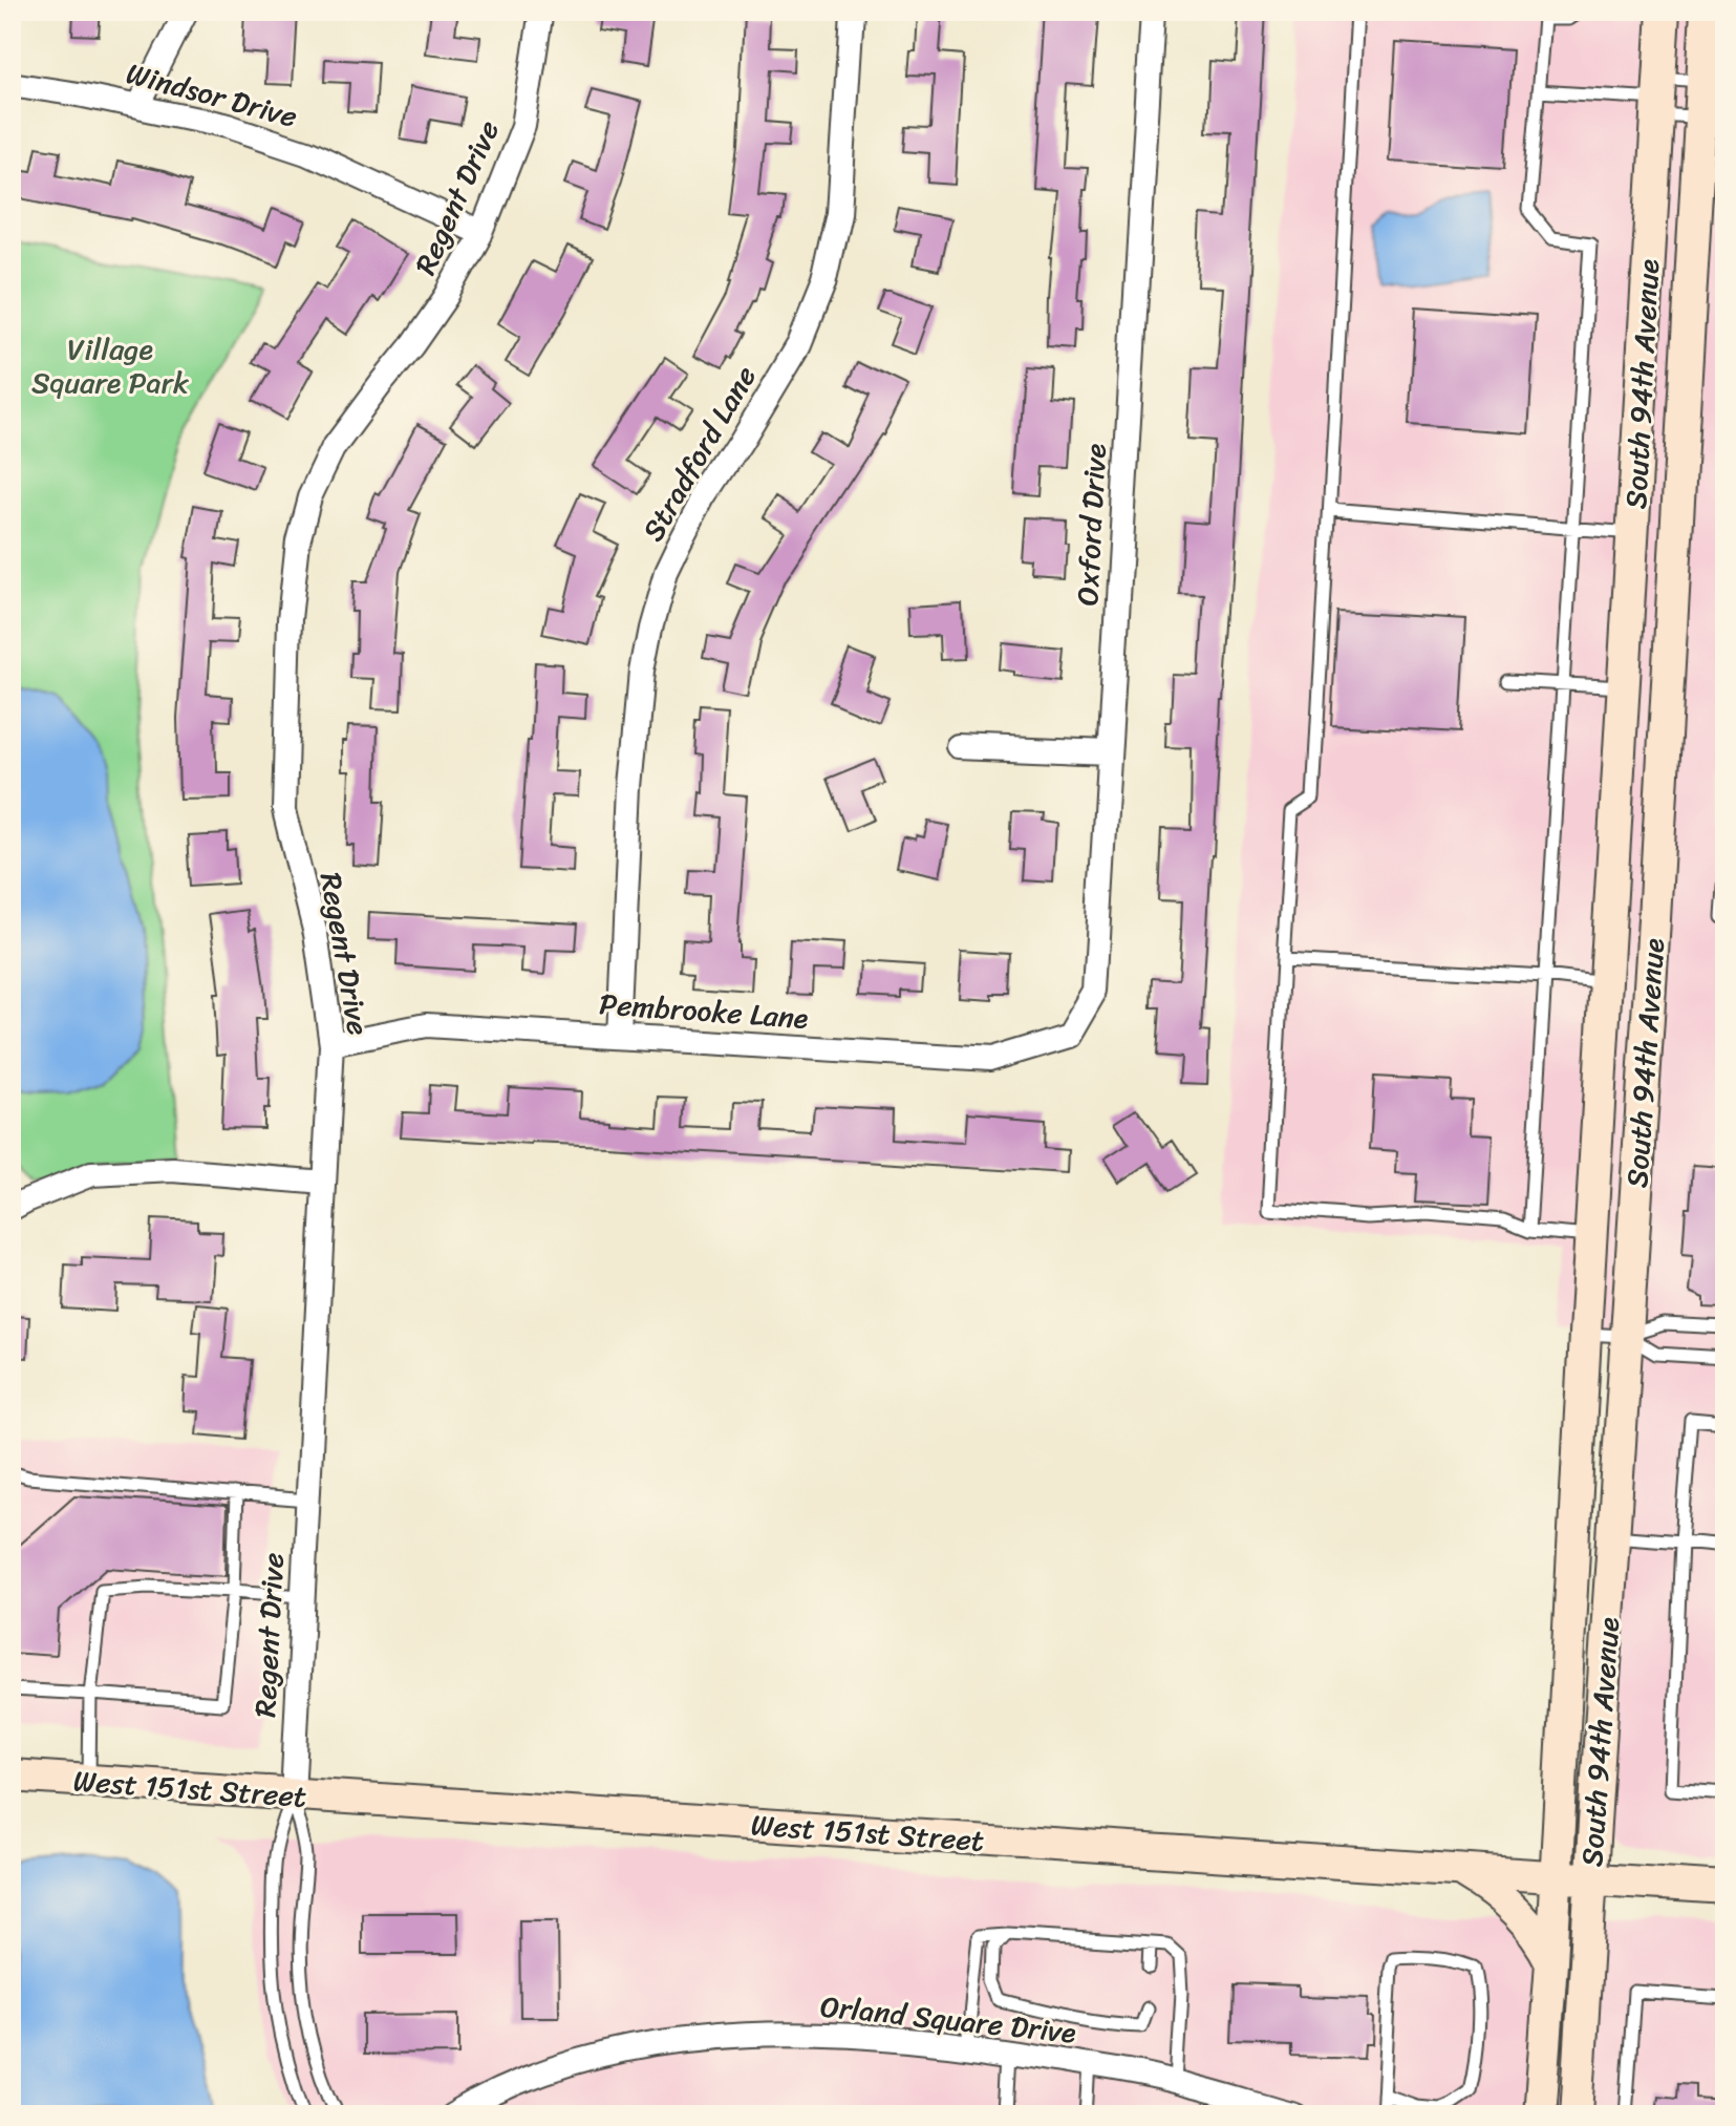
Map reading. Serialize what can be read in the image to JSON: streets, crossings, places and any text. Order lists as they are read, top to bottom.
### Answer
{
  "streets": {
    "street": [
      "Windsor Drive",
      "Regent Drive",
      "South 94th Avenue",
      "Stradford Lane",
      "Oxford Drive",
      "Pembrooke Lane",
      "West 151st Street",
      "Orland Square Drive"
    ]
  },
  "crossings": [
    ["Windsor Drive", "Regent Drive"],
    ["Regent Drive", "Pembrooke Lane"],
    ["Regent Drive", "West 151st Street"],
    ["South 94th Avenue", "West 151st Street"],
    ["Stradford Lane", "Pembrooke Lane"],
    ["Oxford Drive", "Pembrooke Lane"]
  ],
  "parks": ["Village Square Park"]
}
